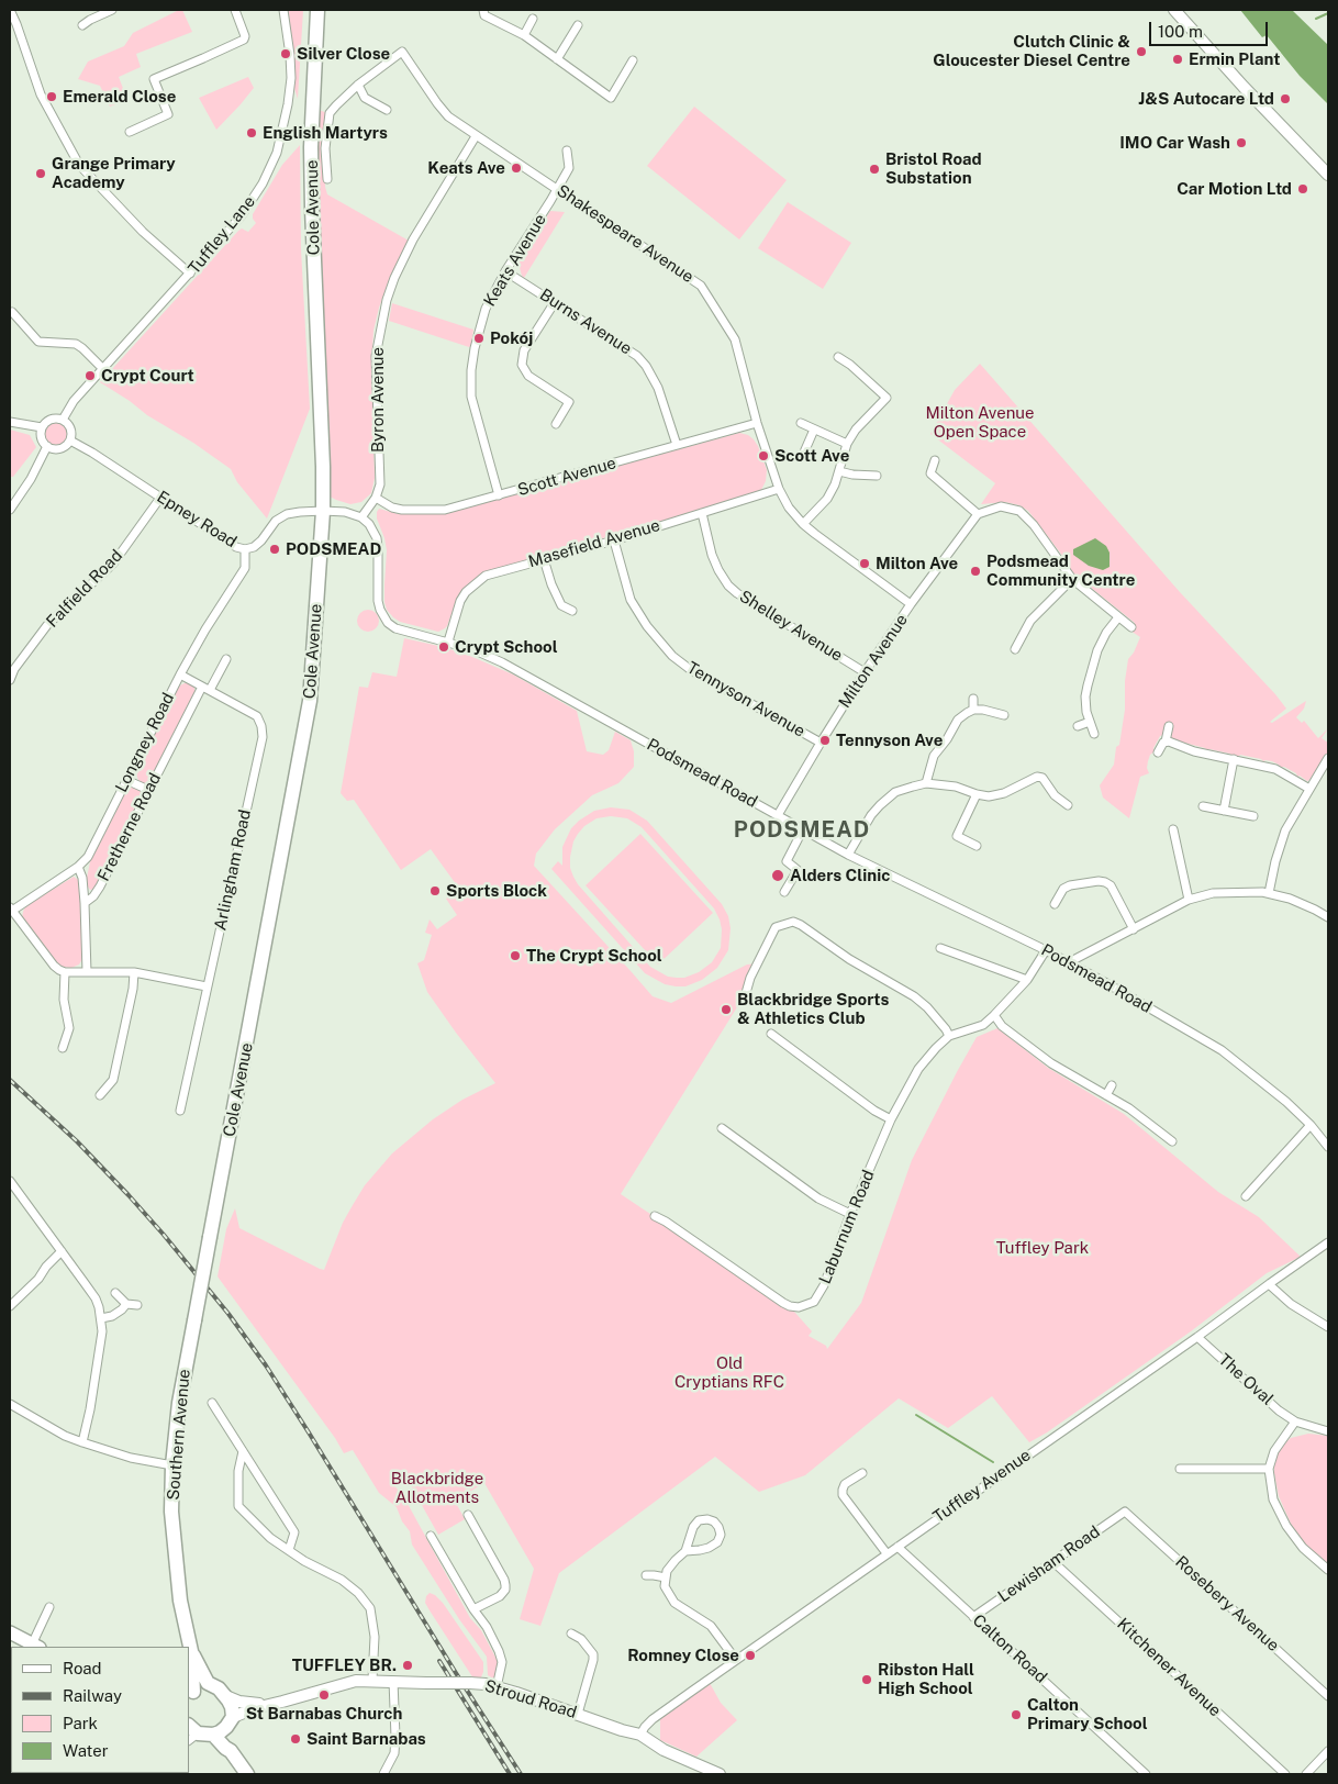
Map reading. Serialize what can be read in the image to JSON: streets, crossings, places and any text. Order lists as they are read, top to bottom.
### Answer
{
  "streets": {
    "highway": ["Cole Avenue", "Southern Avenue"],
    "main road": ["Stroud Road"],
    "street": [
      "Shakespeare Avenue",
      "Tuffley Lane",
      "Keats Avenue",
      "Burns Avenue",
      "Byron Avenue",
      "Scott Avenue",
      "Epney Road",
      "Masefield Avenue",
      "Falfield Road",
      "Shelley Avenue",
      "Milton Avenue",
      "Tennyson Avenue",
      "Longney Road",
      "Podsmead Road",
      "Fretherne Road",
      "Arlingham Road",
      "Laburnum Road",
      "The Oval",
      "Tuffley Avenue",
      "Lewisham Road",
      "Rosebery Avenue",
      "Calton Road",
      "Kitchener Avenue"
    ]
  },
  "crossings": [
    ["Cole Avenue", "Epney Road"],
    ["Cole Avenue", "Southern Avenue"],
    ["Shakespeare Avenue", "Keats Avenue"],
    ["Shakespeare Avenue", "Byron Avenue"],
    ["Shakespeare Avenue", "Scott Avenue"],
    ["Shakespeare Avenue", "Masefield Avenue"],
    ["Shakespeare Avenue", "Milton Avenue"],
    ["Tuffley Lane", "Epney Road"],
    ["Keats Avenue", "Burns Avenue"],
    ["Keats Avenue", "Scott Avenue"],
    ["Burns Avenue", "Scott Avenue"],
    ["Byron Avenue", "Scott Avenue"],
    ["Byron Avenue", "Podsmead Road"],
    ["Epney Road", "Falfield Road"],
    ["Epney Road", "Longney Road"],
    ["Masefield Avenue", "Shelley Avenue"],
    ["Masefield Avenue", "Tennyson Avenue"],
    ["Masefield Avenue", "Podsmead Road"],
    ["Shelley Avenue", "Milton Avenue"],
    ["Milton Avenue", "Tennyson Avenue"],
    ["Milton Avenue", "Podsmead Road"],
    ["Longney Road", "Arlingham Road"],
    ["Podsmead Road", "Laburnum Road"],
    ["Fretherne Road", "Arlingham Road"],
    ["The Oval", "Tuffley Avenue"],
    ["Tuffley Avenue", "Calton Road"],
    ["Tuffley Avenue", "Stroud Road"],
    ["Lewisham Road", "Rosebery Avenue"],
    ["Lewisham Road", "Calton Road"],
    ["Lewisham Road", "Kitchener Avenue"]
  ],
  "districts": ["PODSMEAD"],
  "parks": [
    "Milton Avenue Open Space",
    "Tuffley Park",
    "Old Cryptians RFC",
    "Blackbridge Allotments"
  ],
  "places": [
    "Clutch Clinic & Gloucester Diesel Centre",
    "Silver Close",
    "Ermin Plant",
    "Emerald Close",
    "J&S Autocare Ltd",
    "English Martyrs",
    "IMO Car Wash",
    "Keats Ave",
    "Bristol Road Substation",
    "Grange Primary Academy",
    "Car Motion Ltd",
    "Pokój",
    "Crypt Court",
    "Scott Ave",
    "PODSMEAD",
    "Milton Ave",
    "Podsmead Community Centre",
    "Crypt School",
    "Tennyson Ave",
    "Alders Clinic",
    "Sports Block",
    "The Crypt School",
    "Blackbridge Sports & Athletics Club",
    "Romney Close",
    "TUFFLEY BR.",
    "Ribston Hall High School",
    "St Barnabas Church",
    "Calton Primary School",
    "Saint Barnabas"
  ],
  "legend": [
    "Road",
    "Railway",
    "Park",
    "Water"
  ],
  "scale_bar": "100 m"
}
